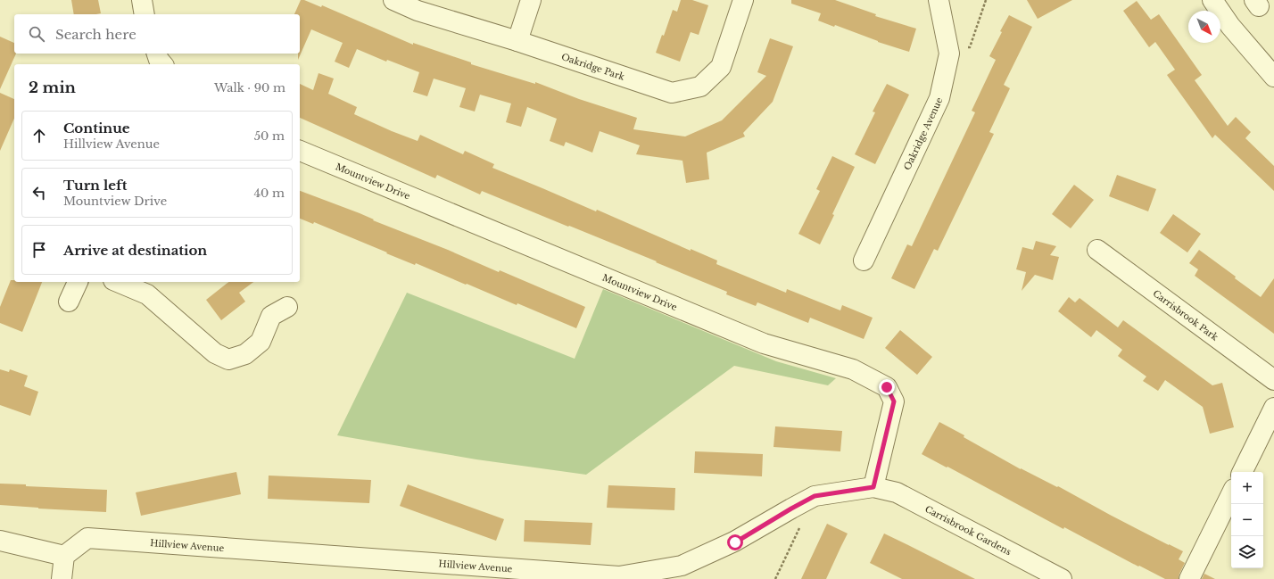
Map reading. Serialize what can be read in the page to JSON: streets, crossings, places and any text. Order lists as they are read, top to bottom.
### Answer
{
  "streets": {
    "street": [
      "Oakridge Park",
      "Oakridge Avenue",
      "Mountview Drive",
      "Carrisbrook Park",
      "Carrisbrook Gardens",
      "Hillview Avenue"
    ]
  },
  "crossings": [
    ["Mountview Drive", "Carrisbrook Gardens"],
    ["Mountview Drive", "Hillview Avenue"],
    ["Carrisbrook Gardens", "Hillview Avenue"]
  ],
  "north": "bottom right",
  "page": {
    "search": "Search here",
    "heading": ["2 min", "Walk · 90 m"],
    "list": [
      ["Continue", "Hillview Avenue", "50 m"],
      ["Turn left", "Mountview Drive", "40 m"],
      "Arrive at destination"
    ],
    "map_buttons": ["+", "−"]
  }
}
